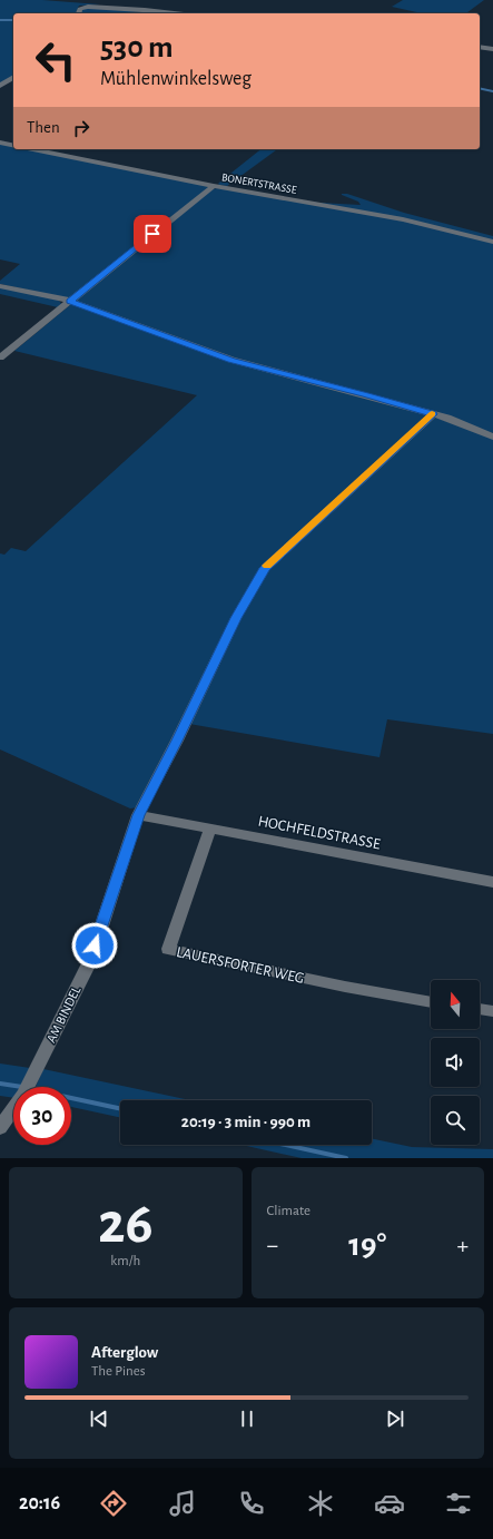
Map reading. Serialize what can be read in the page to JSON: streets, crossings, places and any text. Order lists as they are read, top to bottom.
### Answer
{
  "streets": {
    "street": [
      "BONERTSTRASSE",
      "HOCHFELDSTRASSE",
      "LAUERSFORTER WEG",
      "AM BINDEL"
    ]
  },
  "crossings": [
    ["HOCHFELDSTRASSE", "LAUERSFORTER WEG"],
    ["HOCHFELDSTRASSE", "AM BINDEL"]
  ],
  "north": "top",
  "page": {
    "turn": ["530 m", "Mühlenwinkelsweg"],
    "then": "Then",
    "limit": "30",
    "trip": "20:19 · 3 min · 990 m",
    "tile": [
      ["26", "km/h"],
      "Climate"
    ],
    "heat": ["−", "19°", "+"],
    "song": ["Afterglow", "The Pines"],
    "tabs": "20:16"
  }
}
